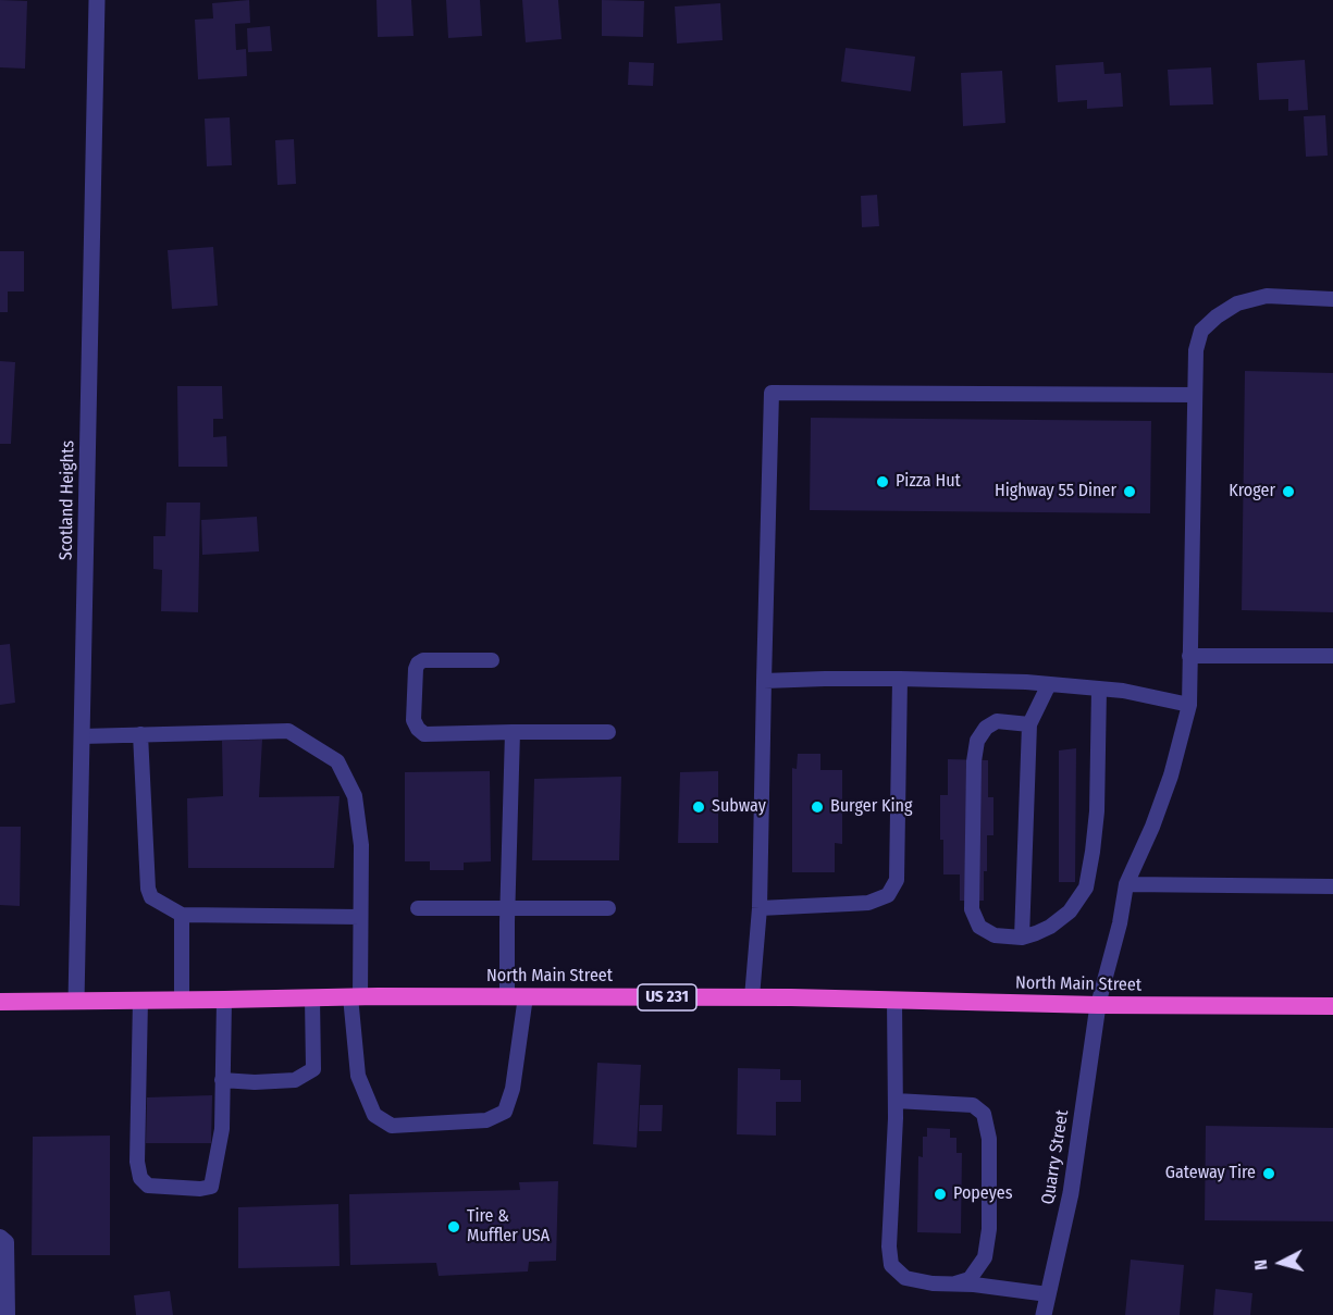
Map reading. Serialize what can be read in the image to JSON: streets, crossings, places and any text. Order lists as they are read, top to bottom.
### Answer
{
  "streets": {
    "highway": ["North Main Street", "US 231"],
    "street": ["Scotland Heights", "Quarry Street"]
  },
  "crossings": [
    ["Scotland Heights", "North Main Street"],
    ["North Main Street", "Quarry Street"]
  ],
  "places": [
    "Pizza Hut",
    "Highway 55 Diner",
    "Kroger",
    "Subway",
    "Burger King",
    "Gateway Tire",
    "Popeyes",
    "Tire & Muffler USA"
  ],
  "north": "left"
}
